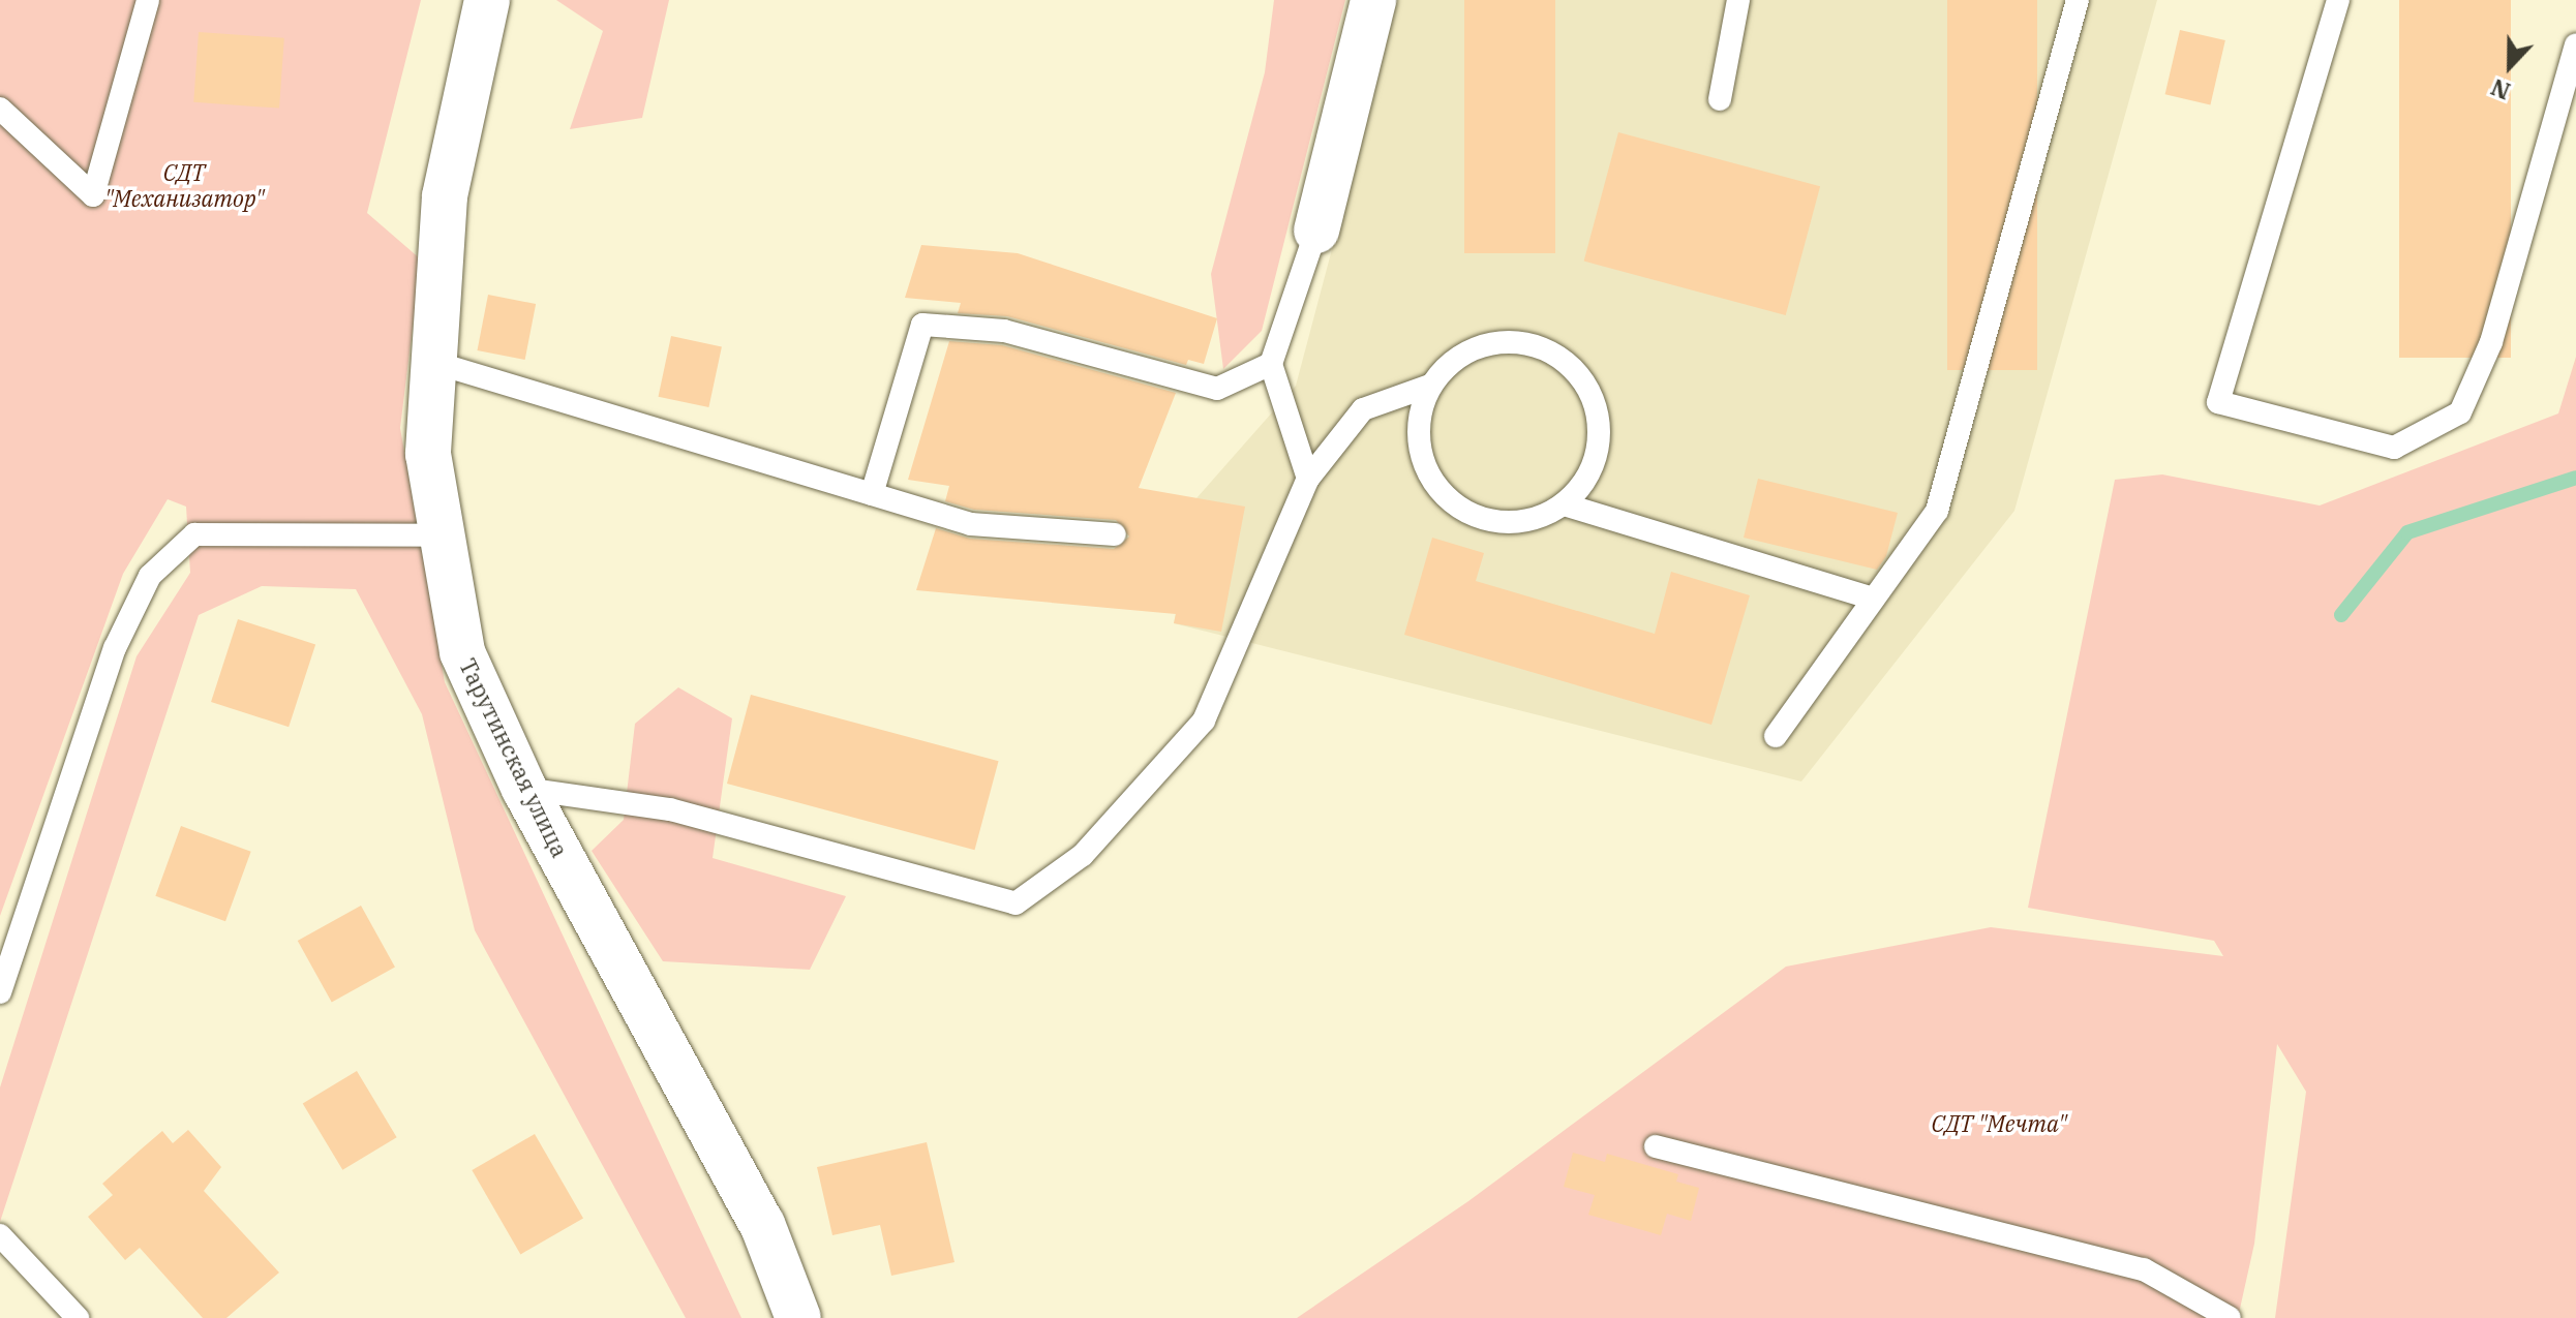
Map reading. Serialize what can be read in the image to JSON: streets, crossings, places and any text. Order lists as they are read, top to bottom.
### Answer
{
  "streets": {
    "street": ["Тарутинская улица"]
  },
  "parks": ["СДТ \"Механизатор\"", "СДТ \"Мечта\""],
  "north": "bottom"
}
